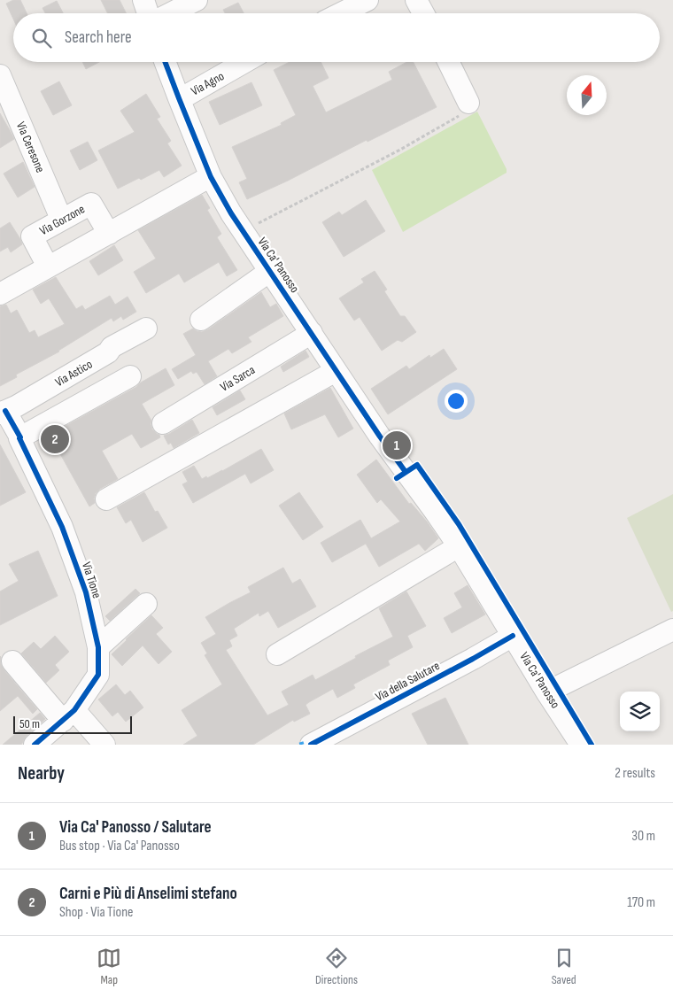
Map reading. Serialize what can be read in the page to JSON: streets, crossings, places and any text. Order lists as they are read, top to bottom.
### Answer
{
  "streets": {
    "street": [
      "Via Agno",
      "Via Ceresone",
      "Via Gorzone",
      "Via Ca' Panosso",
      "Via Astico",
      "Via Sarca",
      "Via Tione",
      "Via della Salutare"
    ]
  },
  "crossings": [
    ["Via Agno", "Via Ca' Panosso"],
    ["Via Ceresone", "Via Gorzone"],
    ["Via Ca' Panosso", "Via Sarca"],
    ["Via Ca' Panosso", "Via della Salutare"],
    ["Via Astico", "Via Tione"]
  ],
  "scale_bar": "50 m",
  "north": "top",
  "page": {
    "search": "Search here",
    "pins": ["2", "1"],
    "scale": "50 m",
    "heading": ["Nearby", "2 results"],
    "list": [
      {
        "mark": "1",
        "name": "Via Ca' Panosso / Salutare",
        "note": "Bus stop · Via Ca' Panosso",
        "value": "30 m"
      },
      {
        "mark": "2",
        "name": "Carni e Più di Anselimi stefano",
        "note": "Shop · Via Tione",
        "value": "170 m"
      }
    ],
    "nav": ["Map", "Directions", "Saved"]
  }
}
